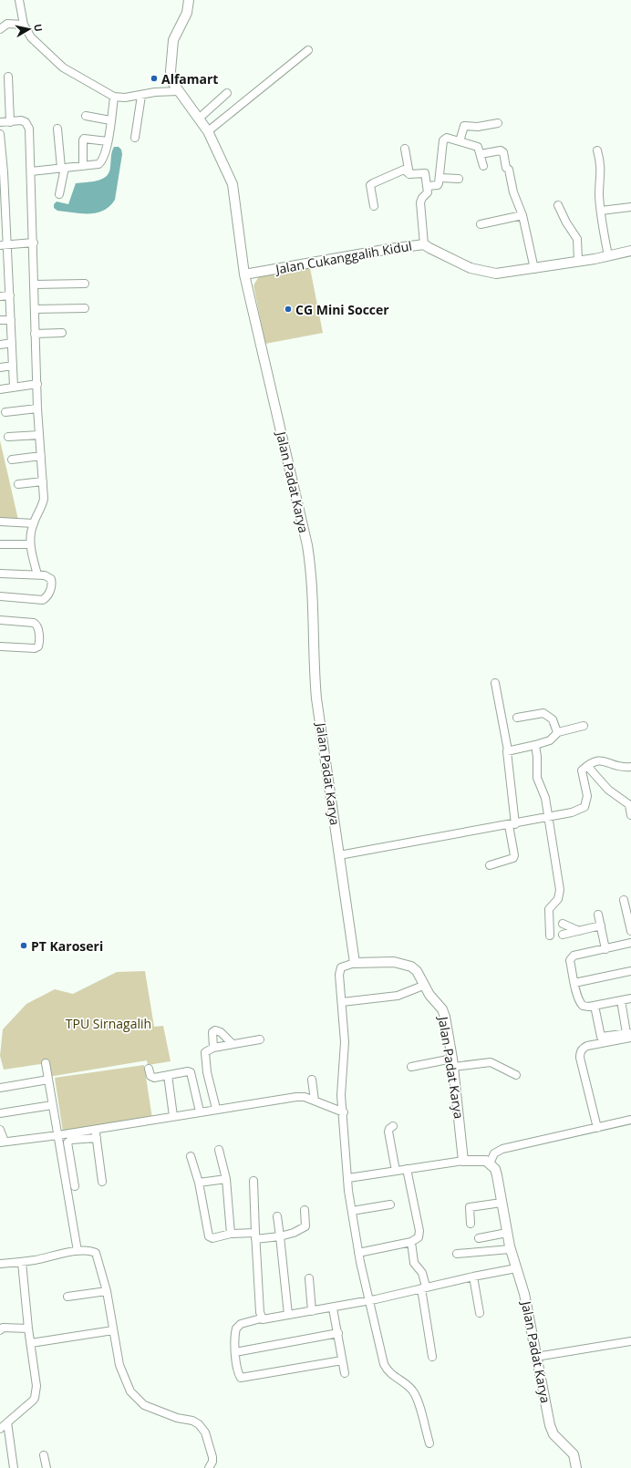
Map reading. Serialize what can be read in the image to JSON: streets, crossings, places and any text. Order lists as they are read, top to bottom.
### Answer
{
  "streets": {
    "street": ["Jalan Cukanggalih Kidul", "Jalan Padat Karya"]
  },
  "crossings": [
    ["Jalan Cukanggalih Kidul", "Jalan Padat Karya"]
  ],
  "parks": ["TPU Sirnagalih"],
  "places": ["Alfamart", "CG Mini Soccer", "PT Karoseri"],
  "north": "right"
}
